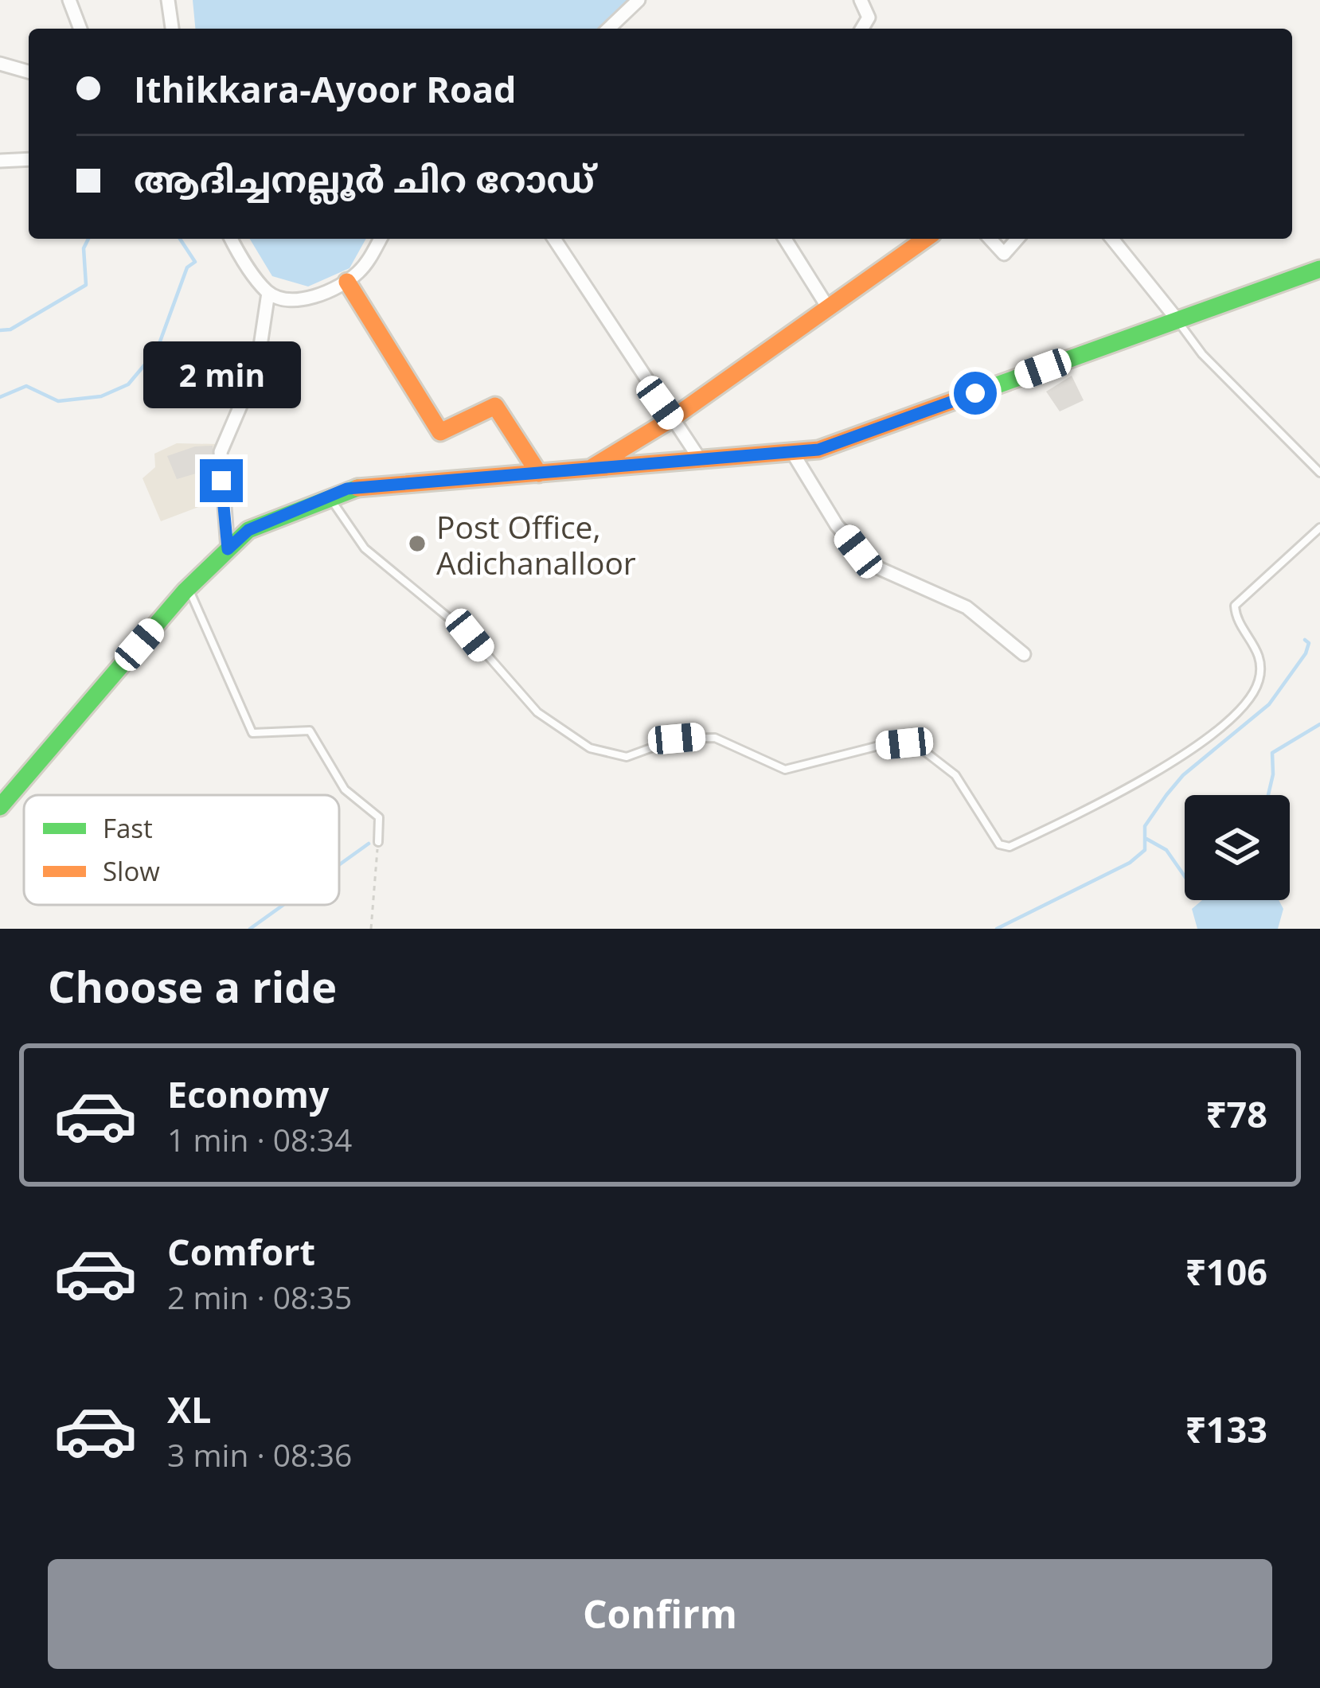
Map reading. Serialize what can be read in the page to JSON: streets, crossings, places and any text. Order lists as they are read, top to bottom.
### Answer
{
  "places": ["Post Office, Adichanalloor"],
  "legend": ["Fast", "Slow"],
  "page": {
    "banner": ["Ithikkara-Ayoor Road", "ആദിച്ചനല്ലൂർ ചിറ റോഡ്"],
    "bubble": "2 min",
    "heading": "Choose a ride",
    "list": [
      {
        "name": "Economy",
        "note": "1 min · 08:34",
        "value": "₹78"
      },
      {
        "name": "Comfort",
        "note": "2 min · 08:35",
        "value": "₹106"
      },
      {
        "name": "XL",
        "note": "3 min · 08:36",
        "value": "₹133"
      }
    ],
    "buttons": "Confirm"
  }
}
